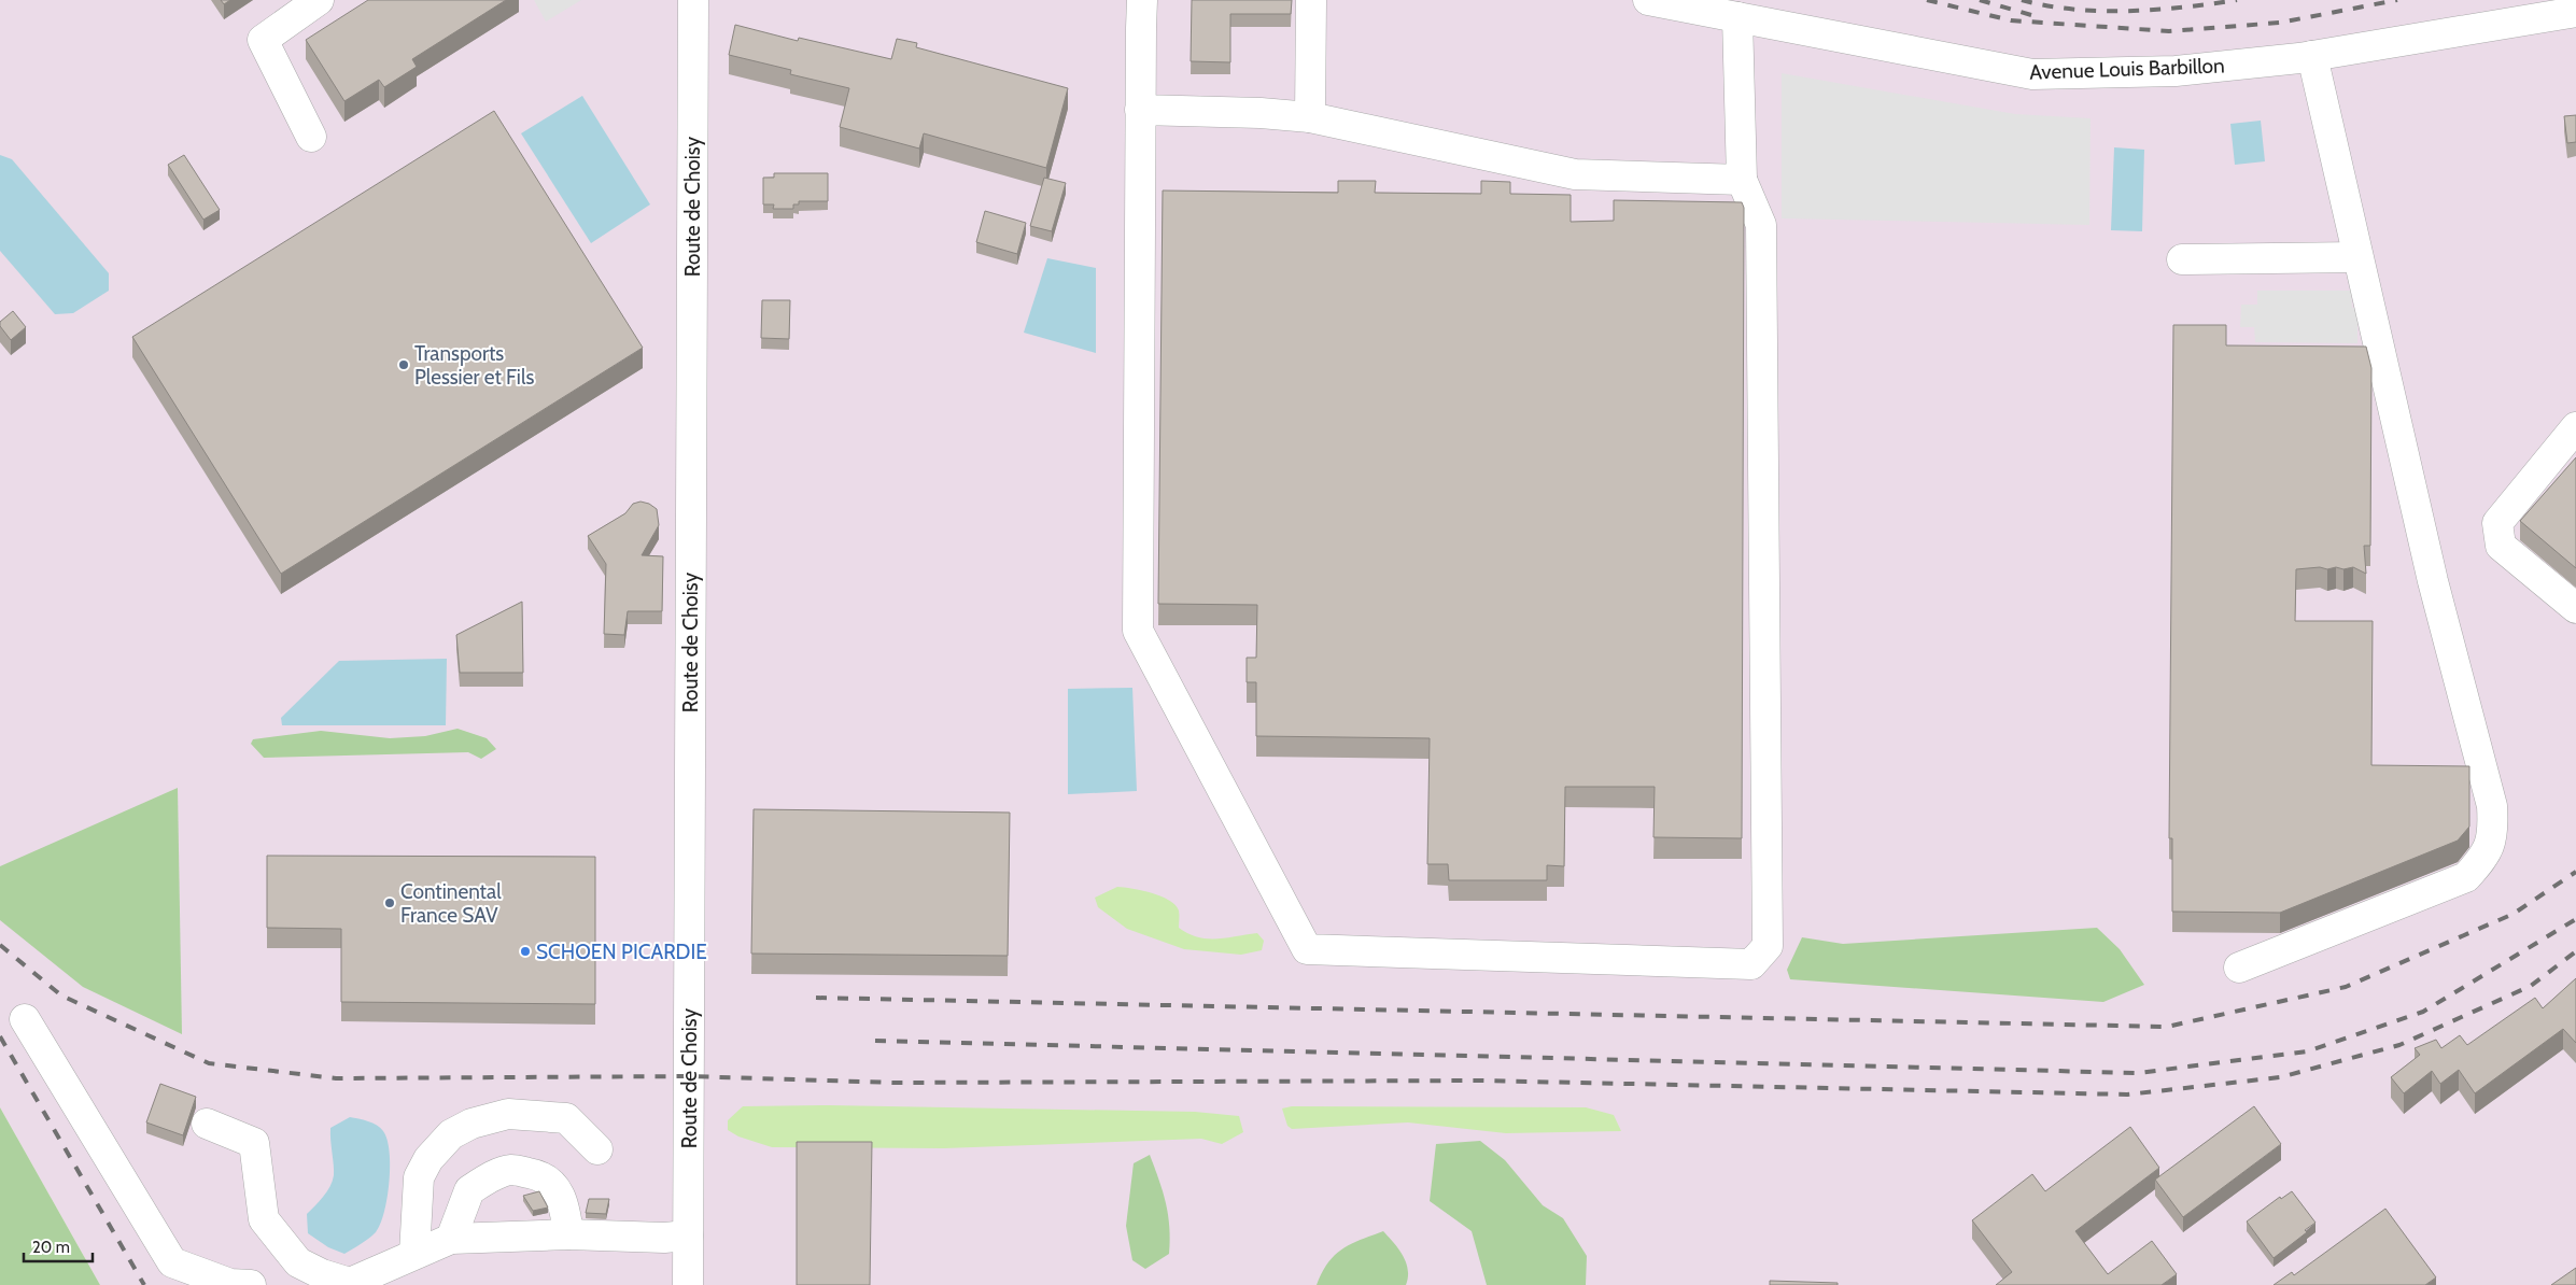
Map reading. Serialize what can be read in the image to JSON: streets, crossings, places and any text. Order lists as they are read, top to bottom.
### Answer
{
  "streets": {
    "street": ["Avenue Louis Barbillon", "Route de Choisy"]
  },
  "places": ["Transports Plessier et Fils", "Continental France SAV", "SCHOEN PICARDIE"],
  "scale_bar": "20 m"
}
